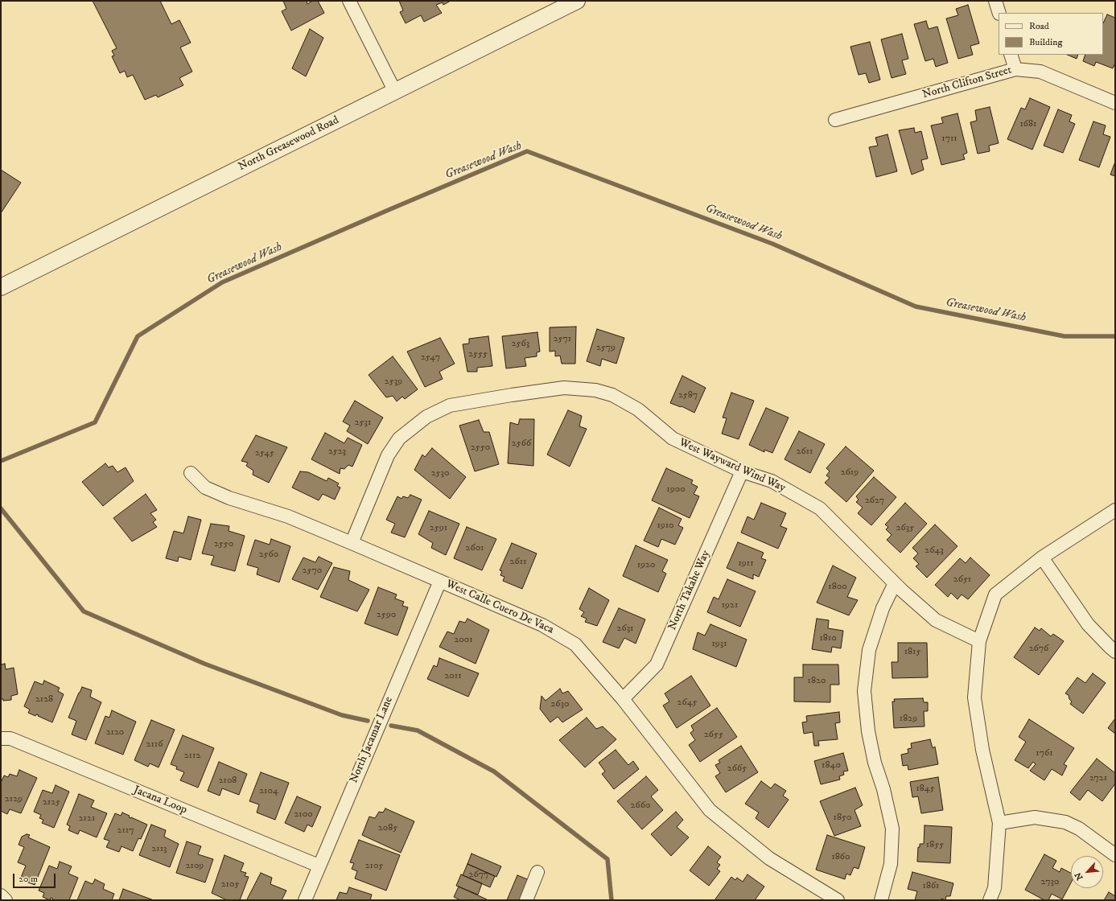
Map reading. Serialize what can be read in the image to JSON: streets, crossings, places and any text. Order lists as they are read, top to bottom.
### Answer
{
  "streets": {
    "street": [
      "North Clifton Street",
      "North Greasewood Road",
      "West Wayward Wind Way",
      "North Takahe Way",
      "West Calle Cuero De Vaca",
      "North Jacamar Lane",
      "Jacana Loop"
    ]
  },
  "crossings": [
    ["West Wayward Wind Way", "North Takahe Way"],
    ["West Wayward Wind Way", "West Calle Cuero De Vaca"],
    ["North Takahe Way", "West Calle Cuero De Vaca"],
    ["West Calle Cuero De Vaca", "North Jacamar Lane"],
    ["North Jacamar Lane", "Jacana Loop"]
  ],
  "water": ["Greasewood Wash"],
  "house_numbers": [
    "1681",
    "1711",
    "2571",
    "2563",
    "2579",
    "2555",
    "2547",
    "2539",
    "2587",
    "2531",
    "2566",
    "2550",
    "2523",
    "2611",
    "2545",
    "2619",
    "2530",
    "1900",
    "2627",
    "1910",
    "2591",
    "2635",
    "2550",
    "2601",
    "2643",
    "2560",
    "2611",
    "1911",
    "1920",
    "2570",
    "2651",
    "1800",
    "1921",
    "2590",
    "2631",
    "1810",
    "2001",
    "1931",
    "2676",
    "1815",
    "2011",
    "1820",
    "2128",
    "2645",
    "2630",
    "1829",
    "2120",
    "2655",
    "2116",
    "1761",
    "2112",
    "1840",
    "2665",
    "2721",
    "2108",
    "1845",
    "2104",
    "2129",
    "2125",
    "2660",
    "2100",
    "1850",
    "2121",
    "2085",
    "2117",
    "1855",
    "2113",
    "1860",
    "2109",
    "2105",
    "2677",
    "2730",
    "2105",
    "1861"
  ],
  "legend": ["Road", "Building"],
  "scale_bar": "20 m",
  "north": "bottom left"
}
